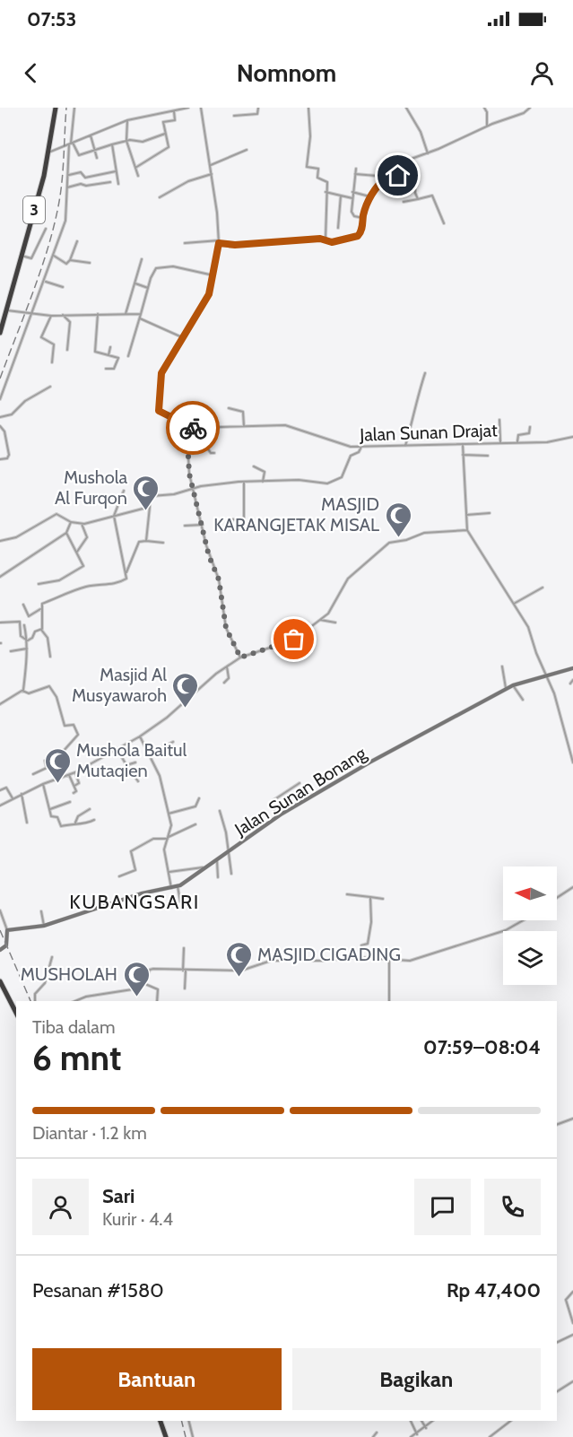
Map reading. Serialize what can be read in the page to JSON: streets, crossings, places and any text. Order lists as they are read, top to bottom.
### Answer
{
  "streets": {
    "highway": ["3"],
    "street": ["Jalan Sunan Drajat", "Jalan Sunan Bonang"]
  },
  "districts": ["KUBANGSARI"],
  "places": {
    "mosque": [
      "Mushola Al Furqon",
      "MASJID KARANGJETAK MISAL",
      "Masjid Al Musyawaroh",
      "Mushola Baitul Mutaqien",
      "MASJID CIGADING",
      "MUSHOLAH"
    ]
  },
  "north": "left",
  "page": {
    "status": "07:53",
    "header": "Nomnom",
    "heading": ["6 mnt", "Tiba dalam", "07:59–08:04"],
    "panel": [
      "Sari",
      "Kurir · 4.4",
      "Pesanan #1580",
      "Rp 47,400"
    ],
    "bar": "Diantar · 1.2 km",
    "buttons": ["Bantuan", "Bagikan"]
  }
}
